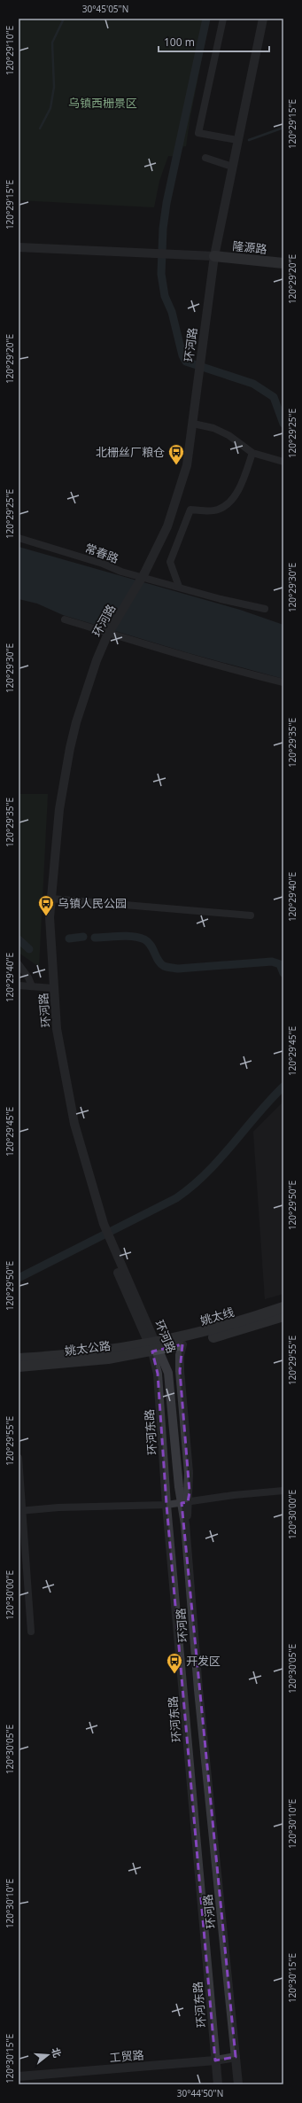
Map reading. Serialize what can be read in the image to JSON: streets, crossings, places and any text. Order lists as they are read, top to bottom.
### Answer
{
  "streets": {
    "main road": ["隆源路", "姚太线", "姚太公路"],
    "street": [
      "环河路",
      "常春路",
      "环河东路",
      "工贸路"
    ]
  },
  "crossings": [
    ["隆源路", "环河路"],
    ["环河路", "姚太线"],
    ["环河路", "姚太公路"],
    ["环河路", "环河东路"],
    ["环河路", "工贸路"],
    ["姚太线", "姚太公路"],
    ["姚太线", "环河东路"],
    ["姚太公路", "环河东路"],
    ["环河东路", "工贸路"]
  ],
  "parks": ["乌镇西栅景区"],
  "places": {
    "bus stop": ["北栅丝厂粮仓", "乌镇人民公园", "开发区"]
  },
  "scale_bar": "100 m",
  "north": "right",
  "coordinates": [
    "30°45'05\"N",
    "120°29'10\"E",
    "120°29'15\"E",
    "120°29'20\"E",
    "120°29'25\"E",
    "120°29'30\"E",
    "120°29'35\"E",
    "120°29'40\"E",
    "120°29'45\"E",
    "120°29'50\"E",
    "120°29'55\"E",
    "120°30'00\"E",
    "120°30'05\"E",
    "120°30'10\"E",
    "120°30'15\"E",
    "30°44'50\"N"
  ]
}
